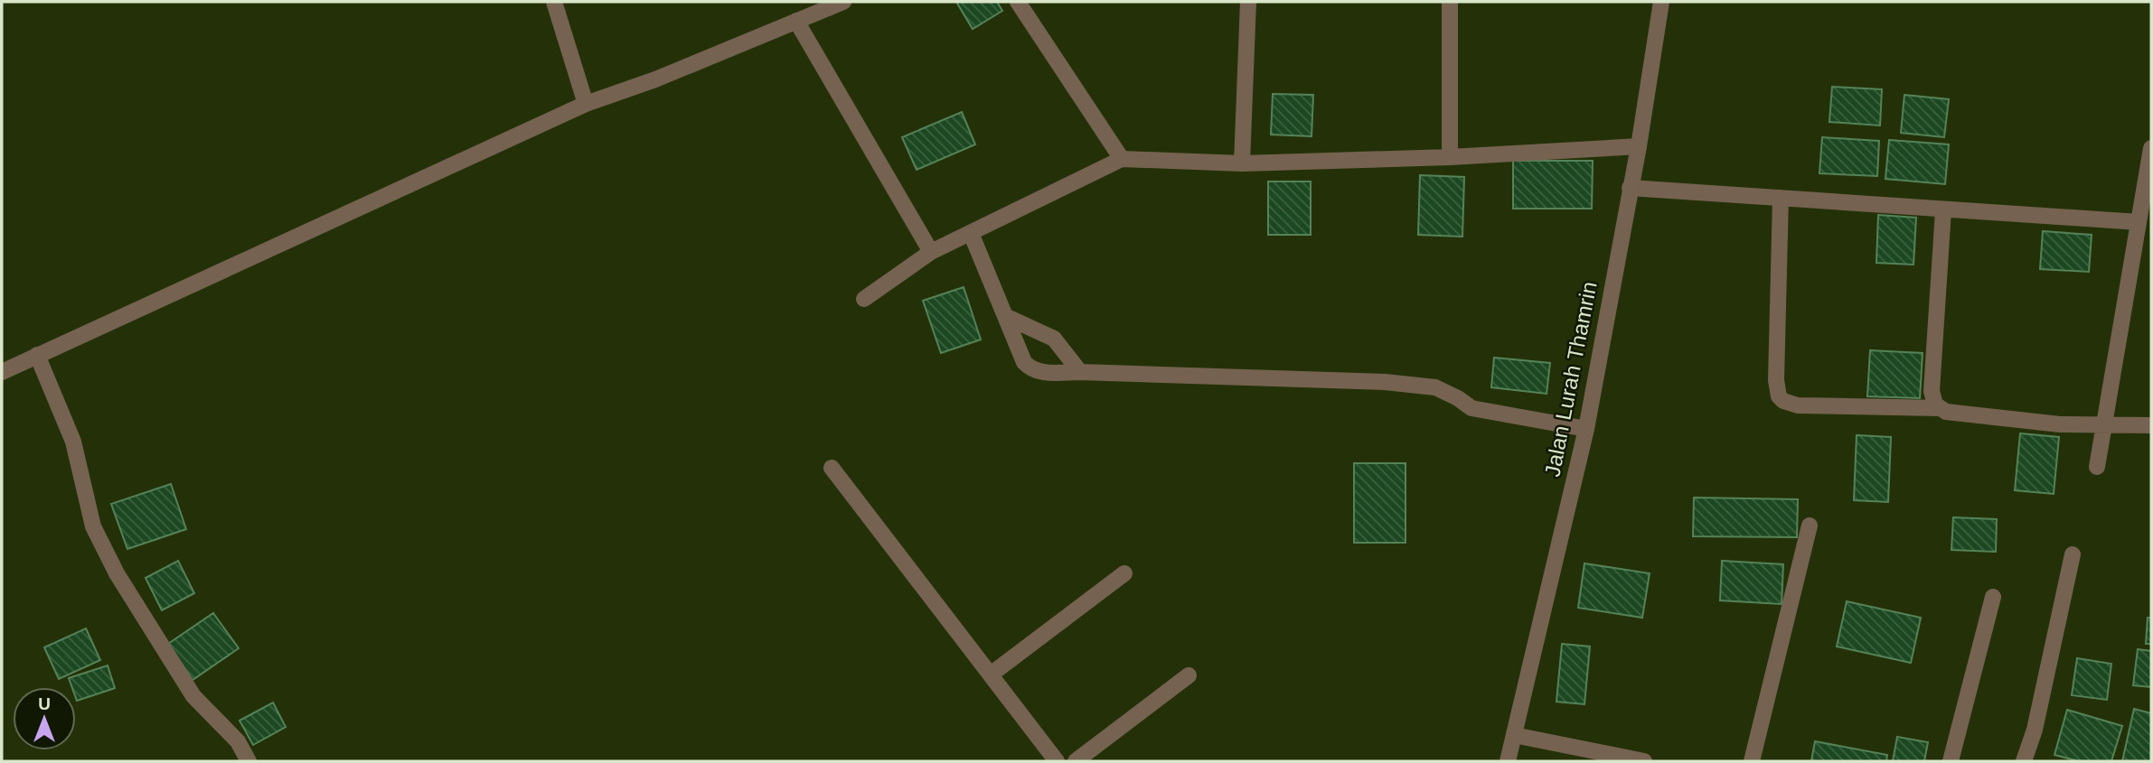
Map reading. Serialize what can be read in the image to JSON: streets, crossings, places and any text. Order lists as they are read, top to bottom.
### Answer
{
  "streets": {
    "street": ["Jalan Lurah Thamrin"]
  },
  "north": "top"
}
